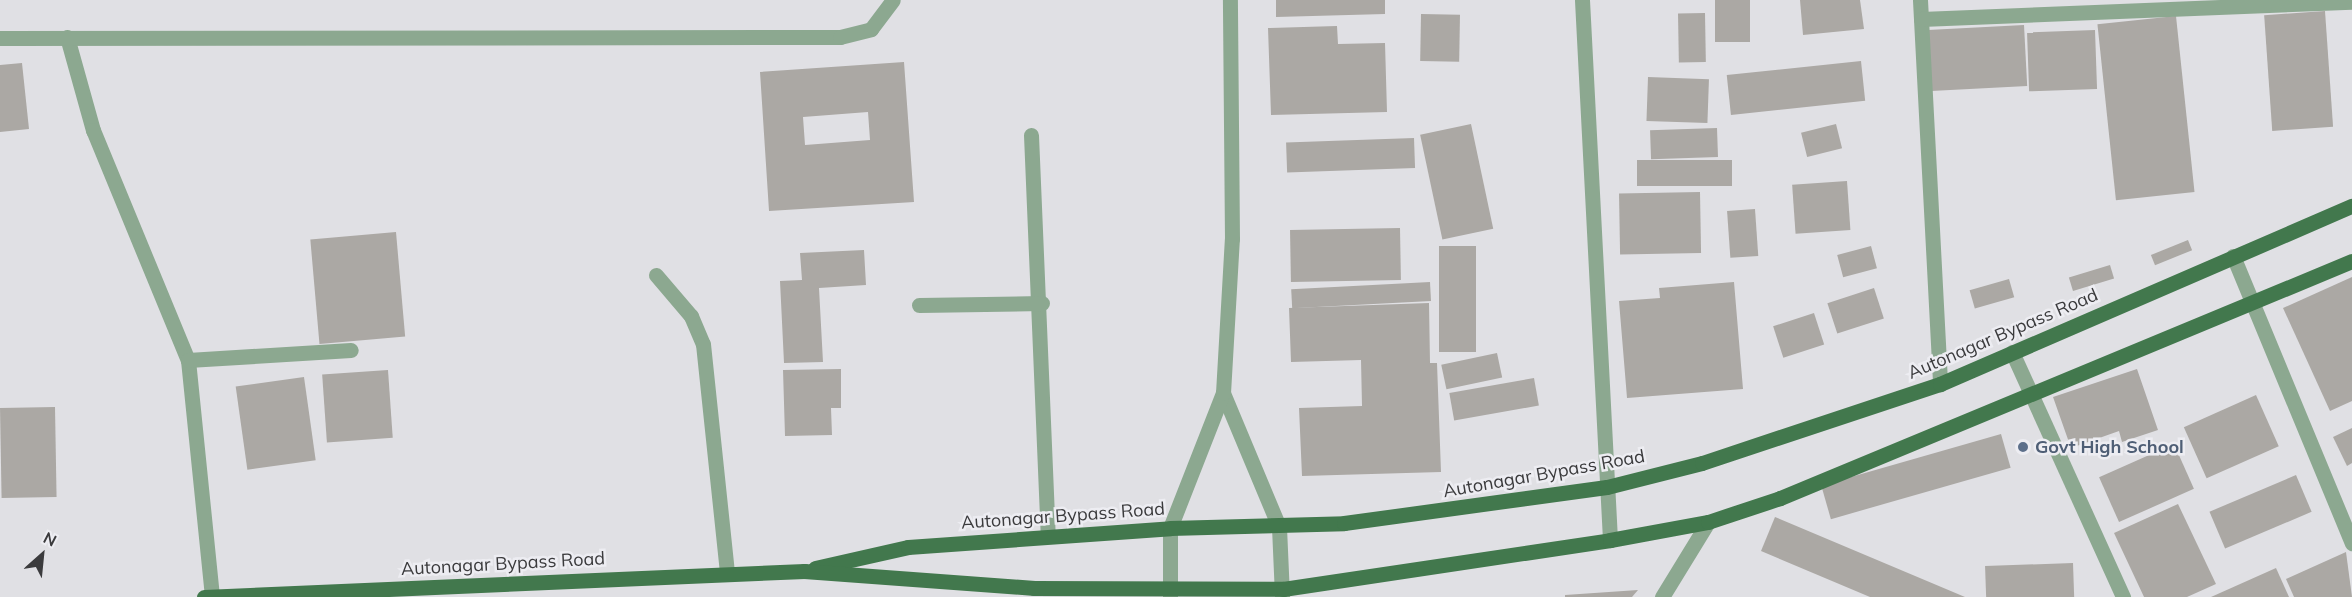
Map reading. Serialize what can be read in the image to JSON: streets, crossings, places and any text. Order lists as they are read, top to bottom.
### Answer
{
  "streets": {
    "main road": ["Autonagar Bypass Road"]
  },
  "places": ["Govt High School"],
  "north": "top right"
}
